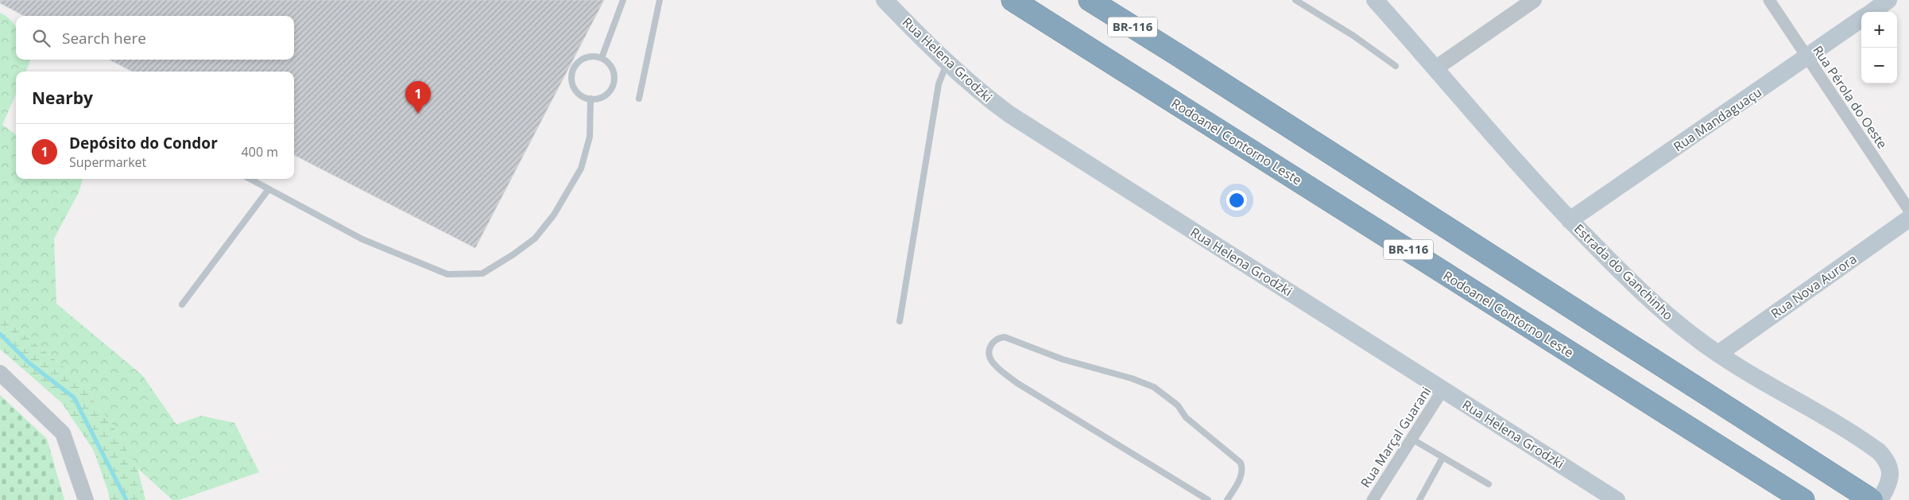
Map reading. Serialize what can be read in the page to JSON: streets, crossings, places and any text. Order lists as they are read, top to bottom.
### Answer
{
  "streets": {
    "highway": ["BR-116", "Rodoanel Contorno Leste"],
    "main road": [
      "Rua Helena Grodzki",
      "Rua Mandaguaçu",
      "Estrada do Ganchinho",
      "Rua Nova Aurora"
    ],
    "street": ["Rua Pérola do Oeste", "Rua Marçal Guarani"]
  },
  "crossings": [
    ["Rua Helena Grodzki", "Rua Marçal Guarani"],
    ["Rua Pérola do Oeste", "Rua Mandaguaçu"],
    ["Rua Mandaguaçu", "Estrada do Ganchinho"],
    ["Estrada do Ganchinho", "Rua Nova Aurora"]
  ],
  "page": {
    "map_buttons": ["+", "−"],
    "search": "Search here",
    "heading": "Nearby",
    "pins": "1",
    "list": [
      {
        "mark": "1",
        "name": "Depósito do Condor",
        "note": "Supermarket",
        "value": "400 m"
      }
    ]
  }
}
